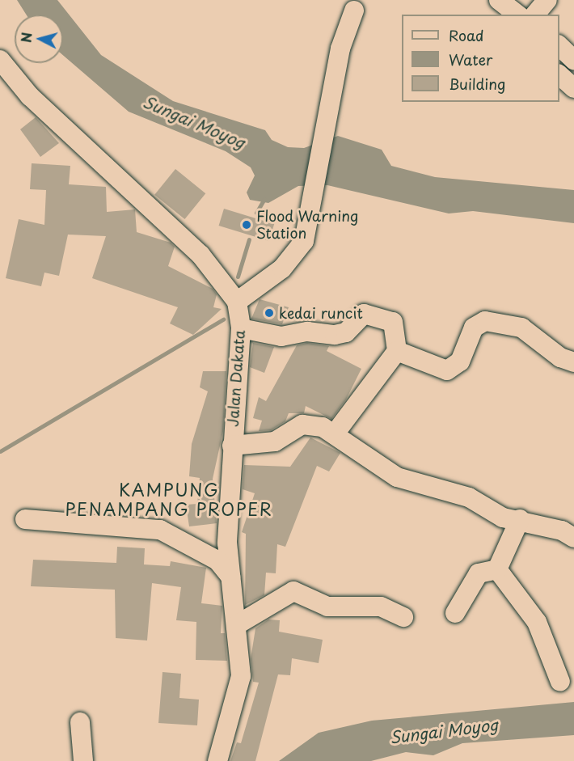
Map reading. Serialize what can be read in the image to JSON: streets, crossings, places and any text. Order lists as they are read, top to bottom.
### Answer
{
  "streets": {
    "street": ["Jalan Dakata"]
  },
  "districts": ["KAMPUNG PENAMPANG PROPER"],
  "water": ["Sungai Moyog"],
  "places": ["Flood Warning Station", "kedai runcit"],
  "legend": ["Road", "Water", "Building"],
  "north": "left"
}
